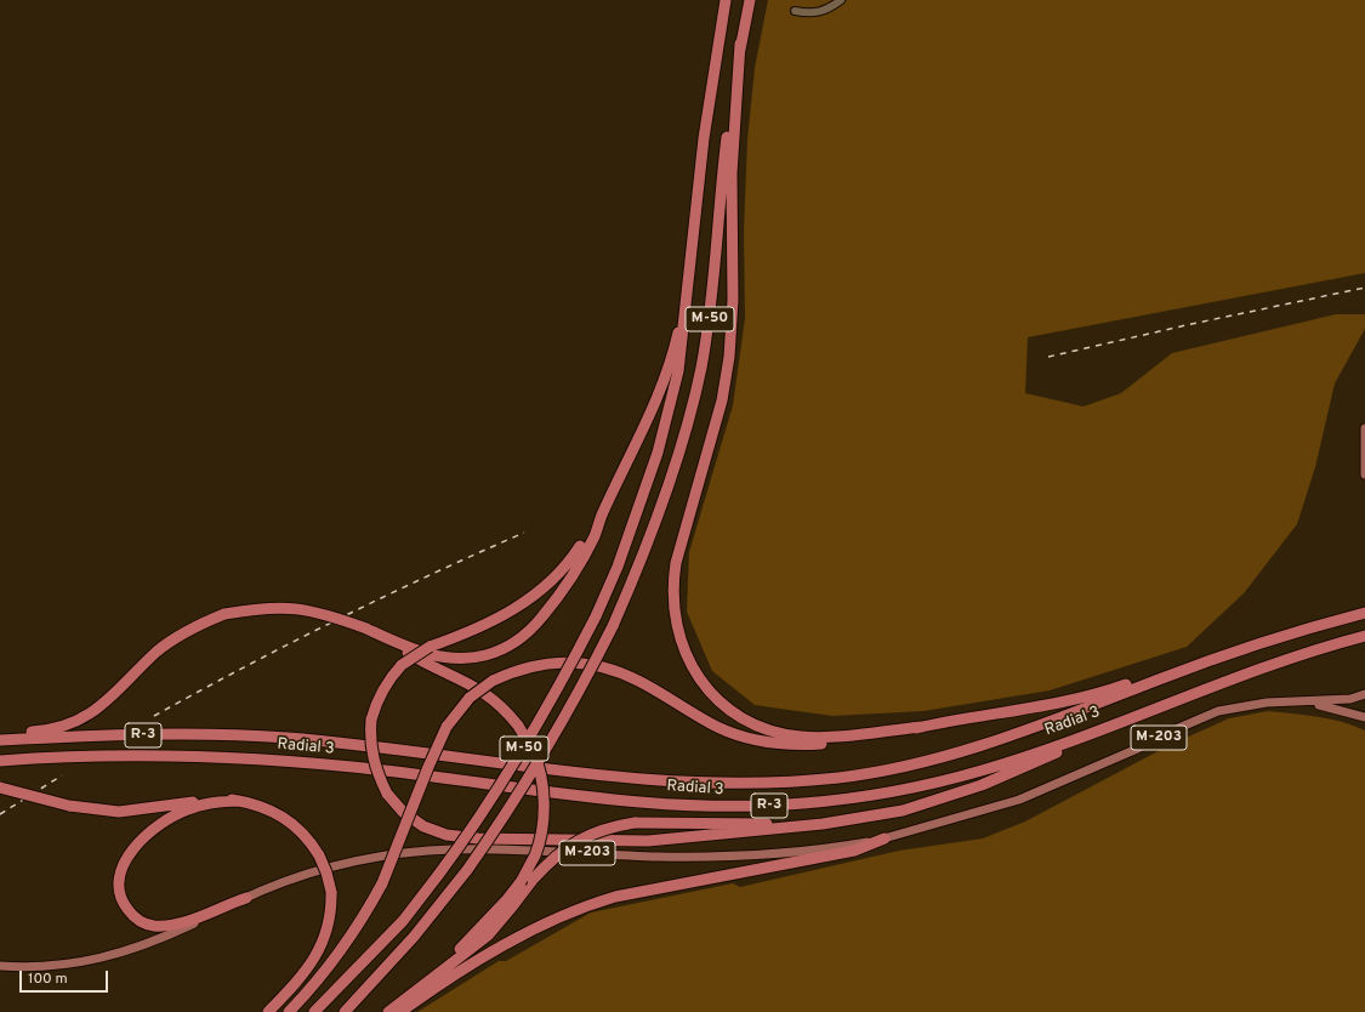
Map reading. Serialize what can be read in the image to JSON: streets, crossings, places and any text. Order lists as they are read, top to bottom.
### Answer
{
  "streets": {
    "highway": ["M-50", "Radial 3", "R-3"],
    "main road": ["M-203"]
  },
  "scale_bar": "100 m"
}
